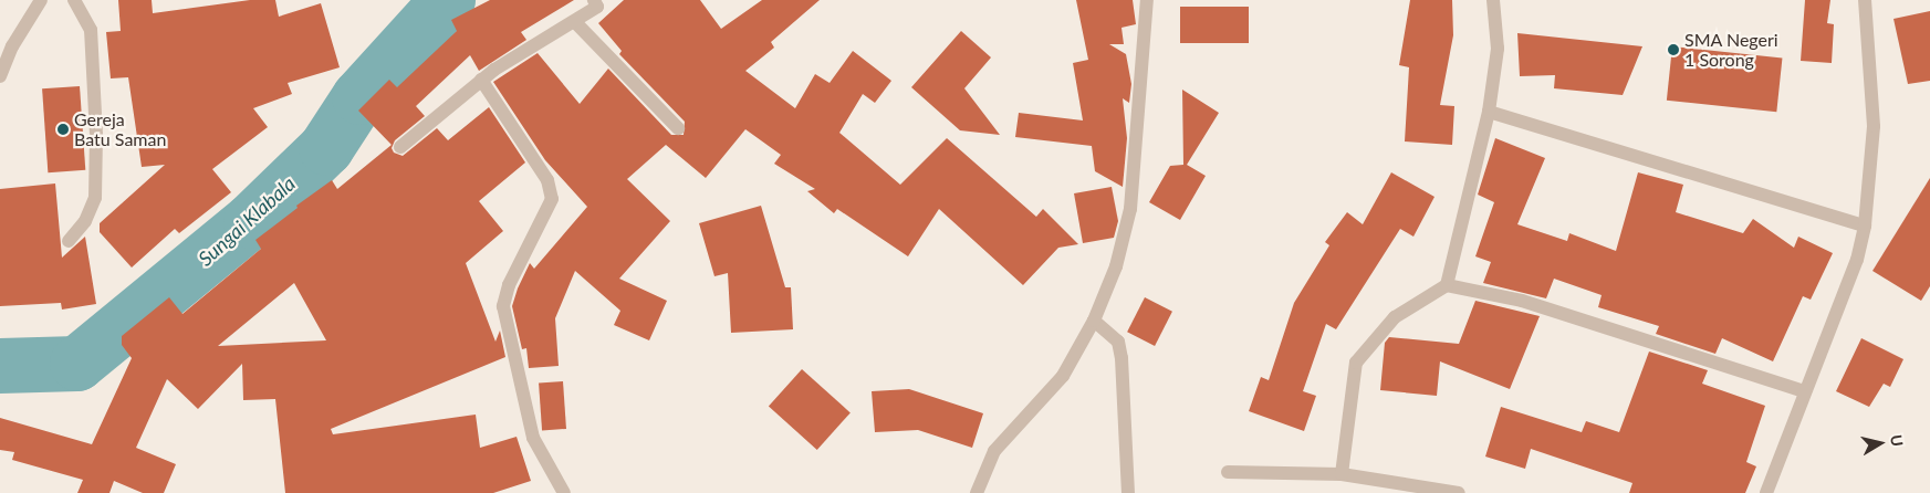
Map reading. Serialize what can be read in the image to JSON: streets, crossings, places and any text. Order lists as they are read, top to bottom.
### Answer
{
  "water": ["Sungai Klabala"],
  "places": ["SMA Negeri 1 Sorong", "Gereja Batu Saman"],
  "north": "right"
}
